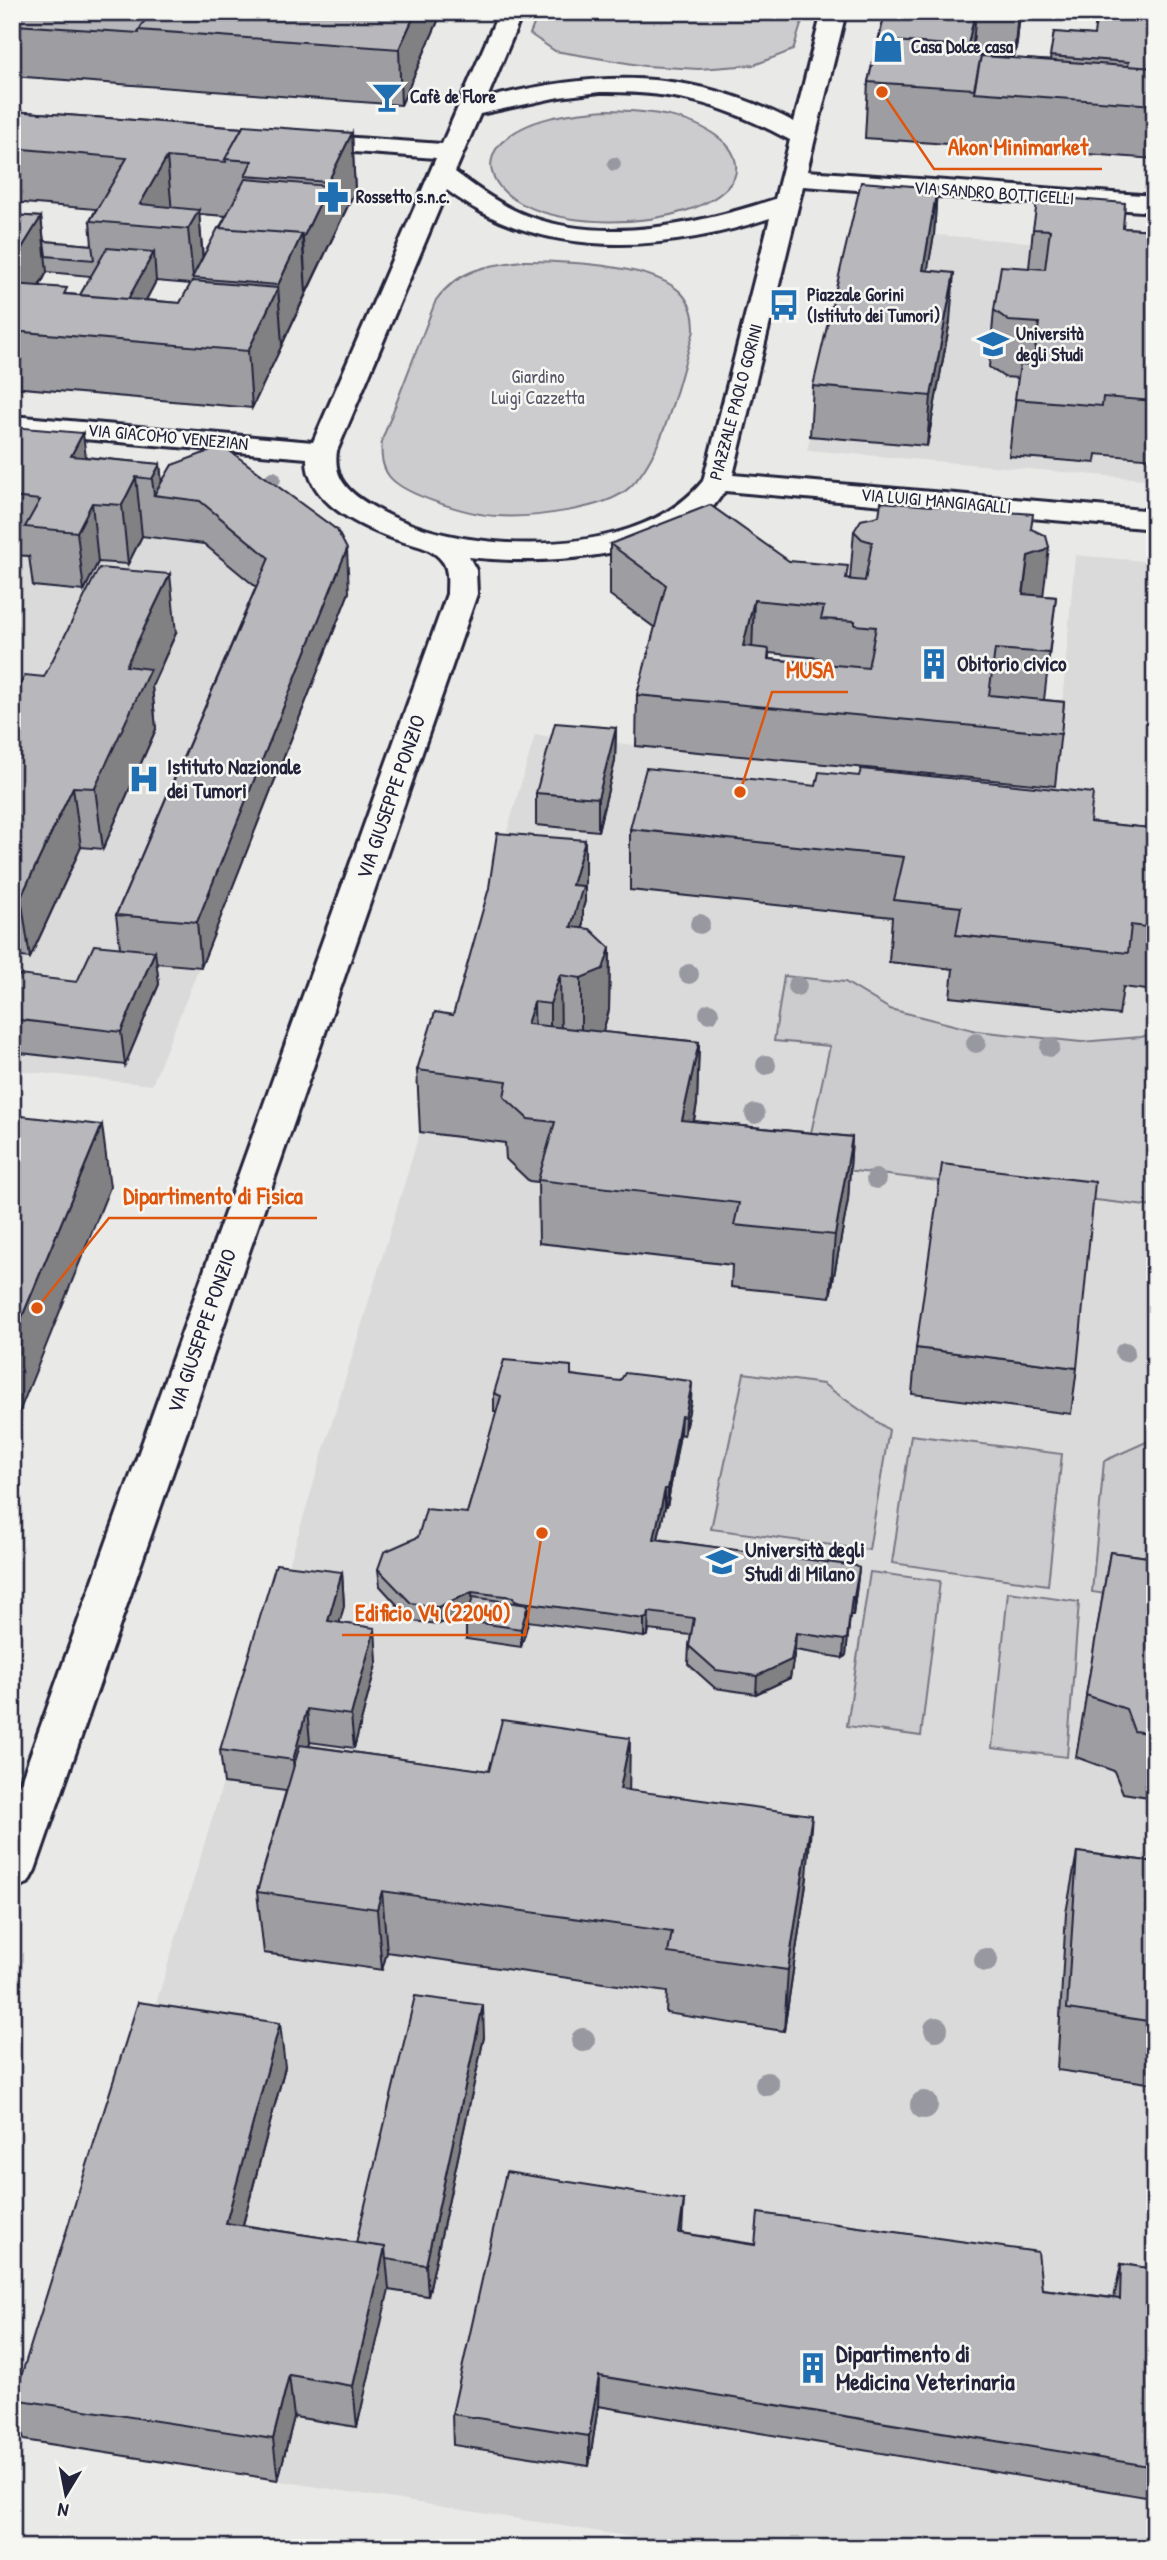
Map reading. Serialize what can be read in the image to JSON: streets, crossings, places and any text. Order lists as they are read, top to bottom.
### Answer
{
  "streets": {
    "street": [
      "VIA SANDRO BOTTICELLI",
      "PIAZZALE PAOLO GORINI",
      "VIA GIACOMO VENEZIAN",
      "VIA LUIGI MANGIAGALLI",
      "VIA GIUSEPPE PONZIO"
    ]
  },
  "crossings": [
    ["VIA SANDRO BOTTICELLI", "PIAZZALE PAOLO GORINI"],
    ["PIAZZALE PAOLO GORINI", "VIA GIACOMO VENEZIAN"],
    ["PIAZZALE PAOLO GORINI", "VIA LUIGI MANGIAGALLI"],
    ["PIAZZALE PAOLO GORINI", "VIA GIUSEPPE PONZIO"]
  ],
  "parks": ["Giardino Luigi Cazzetta"],
  "places": {
    "shop": ["Casa Dolce casa"],
    "other": [
      "Akon Minimarket",
      "MUSA",
      "Dipartimento di Fisica",
      "Edificio V4 (22040)"
    ],
    "bar": ["Cafè de Flore"],
    "pharmacy": ["Rossetto s.n.c."],
    "bus stop": ["Piazzale Gorini (Istituto dei Tumori)"],
    "school or university": ["Università degli Studi", "Università degli Studi di Milano"],
    "building": ["Obitorio civico", "Dipartimento di Medicina Veterinaria"],
    "hospital": ["Istituto Nazionale dei Tumori"]
  },
  "north": "bottom"
}
